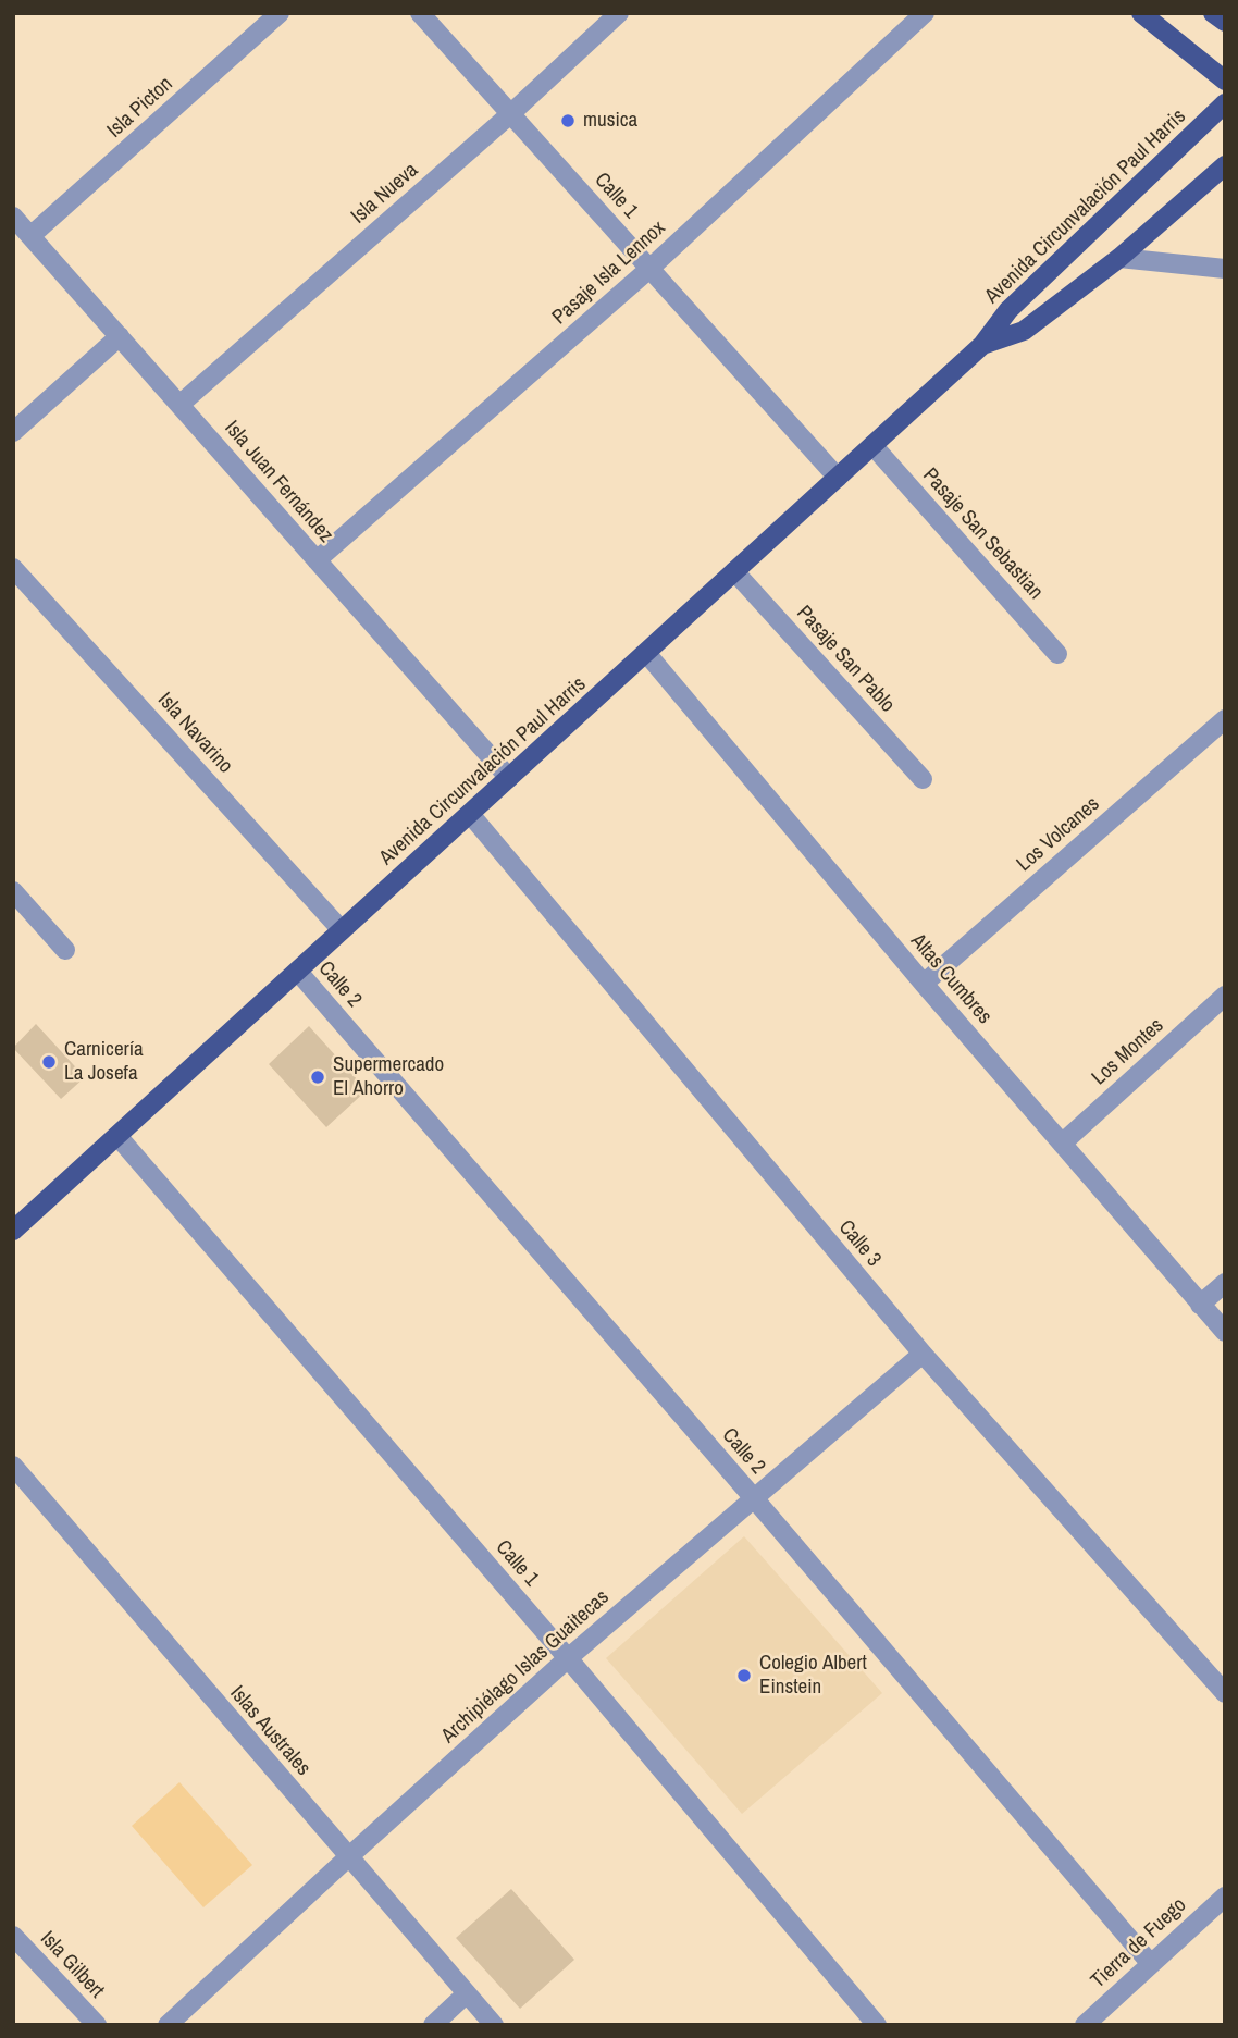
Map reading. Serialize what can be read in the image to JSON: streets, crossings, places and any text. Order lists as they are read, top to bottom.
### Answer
{
  "streets": {
    "main road": ["Avenida Circunvalación Paul Harris"],
    "street": [
      "Isla Picton",
      "Isla Nueva",
      "Calle 1",
      "Pasaje Isla Lennox",
      "Isla Juan Fernández",
      "Pasaje San Sebastian",
      "Pasaje San Pablo",
      "Isla Navarino",
      "Los Volcanes",
      "Altas Cumbres",
      "Calle 2",
      "Los Montes",
      "Calle 3",
      "Archipiélago Islas Guaitecas",
      "Islas Australes",
      "Tierra de Fuego",
      "Isla Gilbert"
    ]
  },
  "crossings": [
    ["Isla Picton", "Isla Juan Fernández"],
    ["Isla Nueva", "Calle 1"],
    ["Isla Nueva", "Isla Juan Fernández"],
    ["Calle 1", "Avenida Circunvalación Paul Harris"],
    ["Calle 1", "Pasaje Isla Lennox"],
    ["Calle 1", "Archipiélago Islas Guaitecas"],
    ["Avenida Circunvalación Paul Harris", "Isla Juan Fernández"],
    ["Avenida Circunvalación Paul Harris", "Pasaje San Sebastian"],
    ["Avenida Circunvalación Paul Harris", "Pasaje San Pablo"],
    ["Avenida Circunvalación Paul Harris", "Isla Navarino"],
    ["Avenida Circunvalación Paul Harris", "Altas Cumbres"],
    ["Avenida Circunvalación Paul Harris", "Calle 2"],
    ["Avenida Circunvalación Paul Harris", "Calle 3"],
    ["Pasaje Isla Lennox", "Isla Juan Fernández"],
    ["Los Volcanes", "Altas Cumbres"],
    ["Altas Cumbres", "Los Montes"],
    ["Calle 2", "Archipiélago Islas Guaitecas"],
    ["Calle 2", "Tierra de Fuego"],
    ["Calle 3", "Archipiélago Islas Guaitecas"],
    ["Archipiélago Islas Guaitecas", "Islas Australes"]
  ],
  "places": [
    "musica",
    "Carnicería La Josefa",
    "Supermercado El Ahorro",
    "Colegio Albert Einstein"
  ]
}
